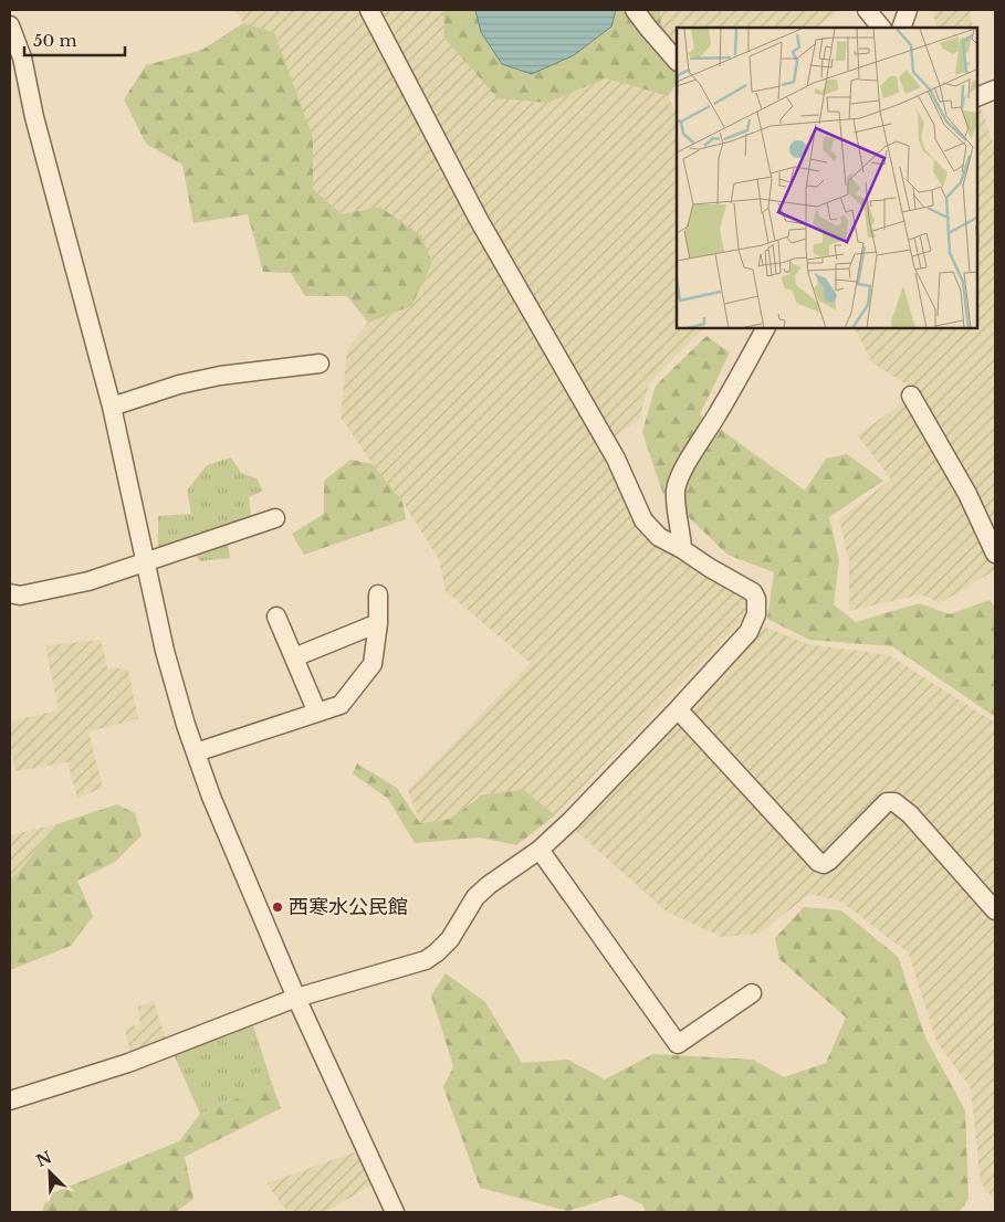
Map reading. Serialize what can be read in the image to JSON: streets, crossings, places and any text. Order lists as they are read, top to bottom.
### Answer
{
  "places": ["西寒水公民館"],
  "scale_bar": "50 m",
  "north": "top left"
}
